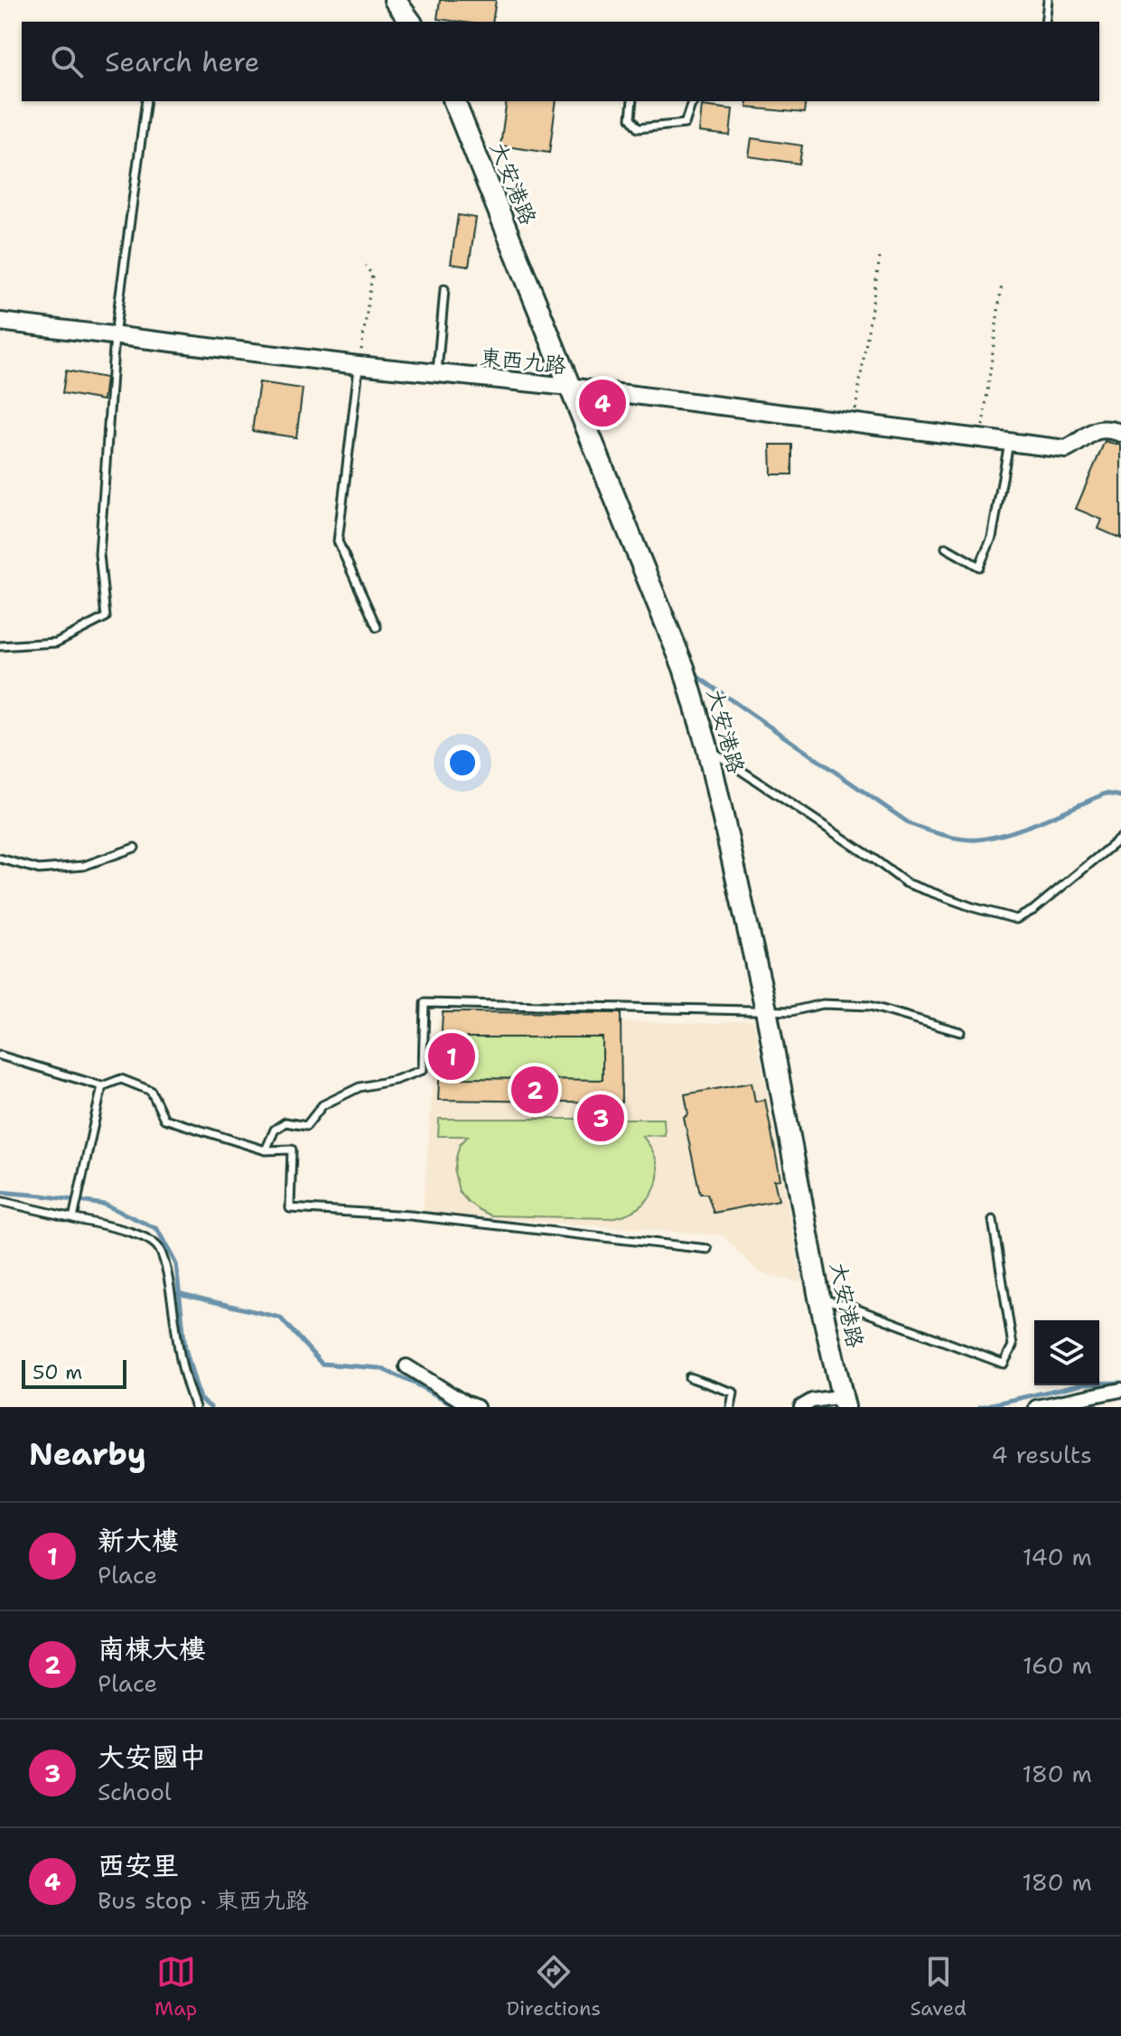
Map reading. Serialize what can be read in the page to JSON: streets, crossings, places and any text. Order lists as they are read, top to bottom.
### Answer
{
  "streets": {
    "main road": ["大安港路"],
    "street": ["東西九路"]
  },
  "crossings": [
    ["大安港路", "東西九路"]
  ],
  "scale_bar": "50 m",
  "page": {
    "search": "Search here",
    "pins": [
      "4",
      "1",
      "2",
      "3"
    ],
    "scale": "50 m",
    "heading": ["Nearby", "4 results"],
    "list": [
      {
        "mark": "1",
        "name": "新大樓",
        "note": "Place",
        "value": "140 m"
      },
      {
        "mark": "2",
        "name": "南棟大樓",
        "note": "Place",
        "value": "160 m"
      },
      {
        "mark": "3",
        "name": "大安國中",
        "note": "School",
        "value": "180 m"
      },
      {
        "mark": "4",
        "name": "西安里",
        "note": "Bus stop · 東西九路",
        "value": "180 m"
      }
    ],
    "nav": ["Map", "Directions", "Saved"]
  }
}
